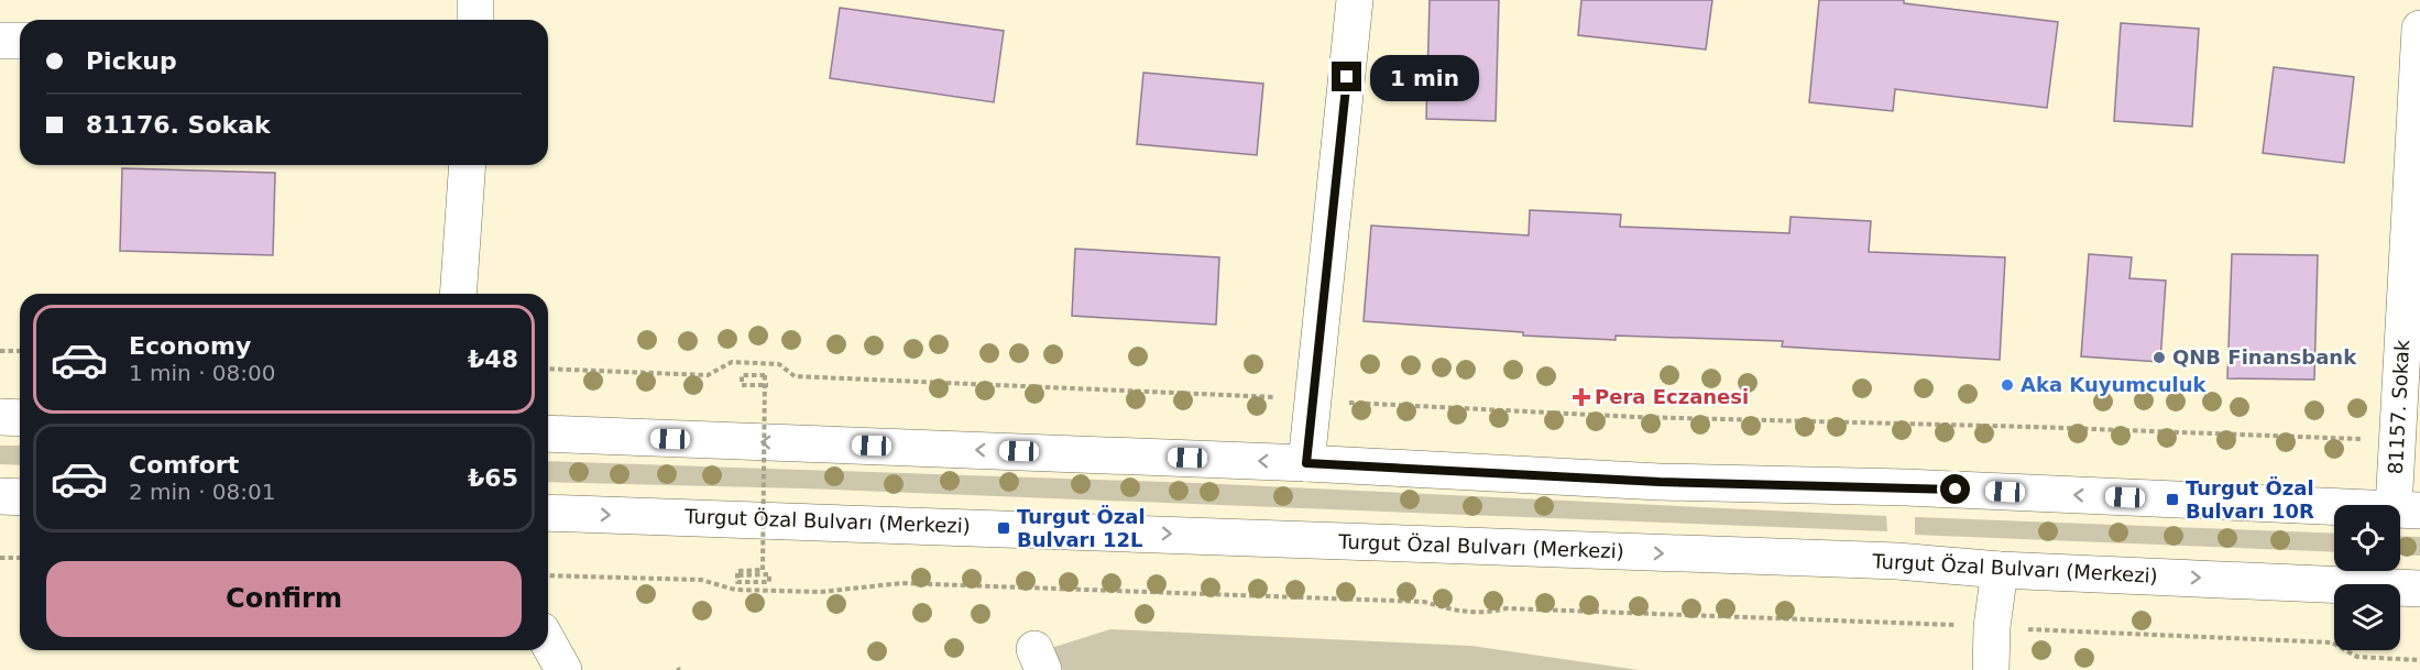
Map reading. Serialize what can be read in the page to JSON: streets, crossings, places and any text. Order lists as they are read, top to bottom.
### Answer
{
  "streets": {
    "main road": ["81157. Sokak", "Turgut Özal Bulvarı (Merkezi)"]
  },
  "places": {
    "other": ["QNB Finansbank", "Aka Kuyumculuk"],
    "health": ["Pera Eczanesi"],
    "transit": ["Turgut Özal Bulvarı 10R", "Turgut Özal Bulvarı 12L"]
  },
  "page": {
    "banner": ["Pickup", "81176. Sokak"],
    "bubble": "1 min",
    "list": [
      {
        "name": "Economy",
        "note": "1 min · 08:00",
        "value": "₺48"
      },
      {
        "name": "Comfort",
        "note": "2 min · 08:01",
        "value": "₺65"
      }
    ],
    "buttons": "Confirm"
  }
}
